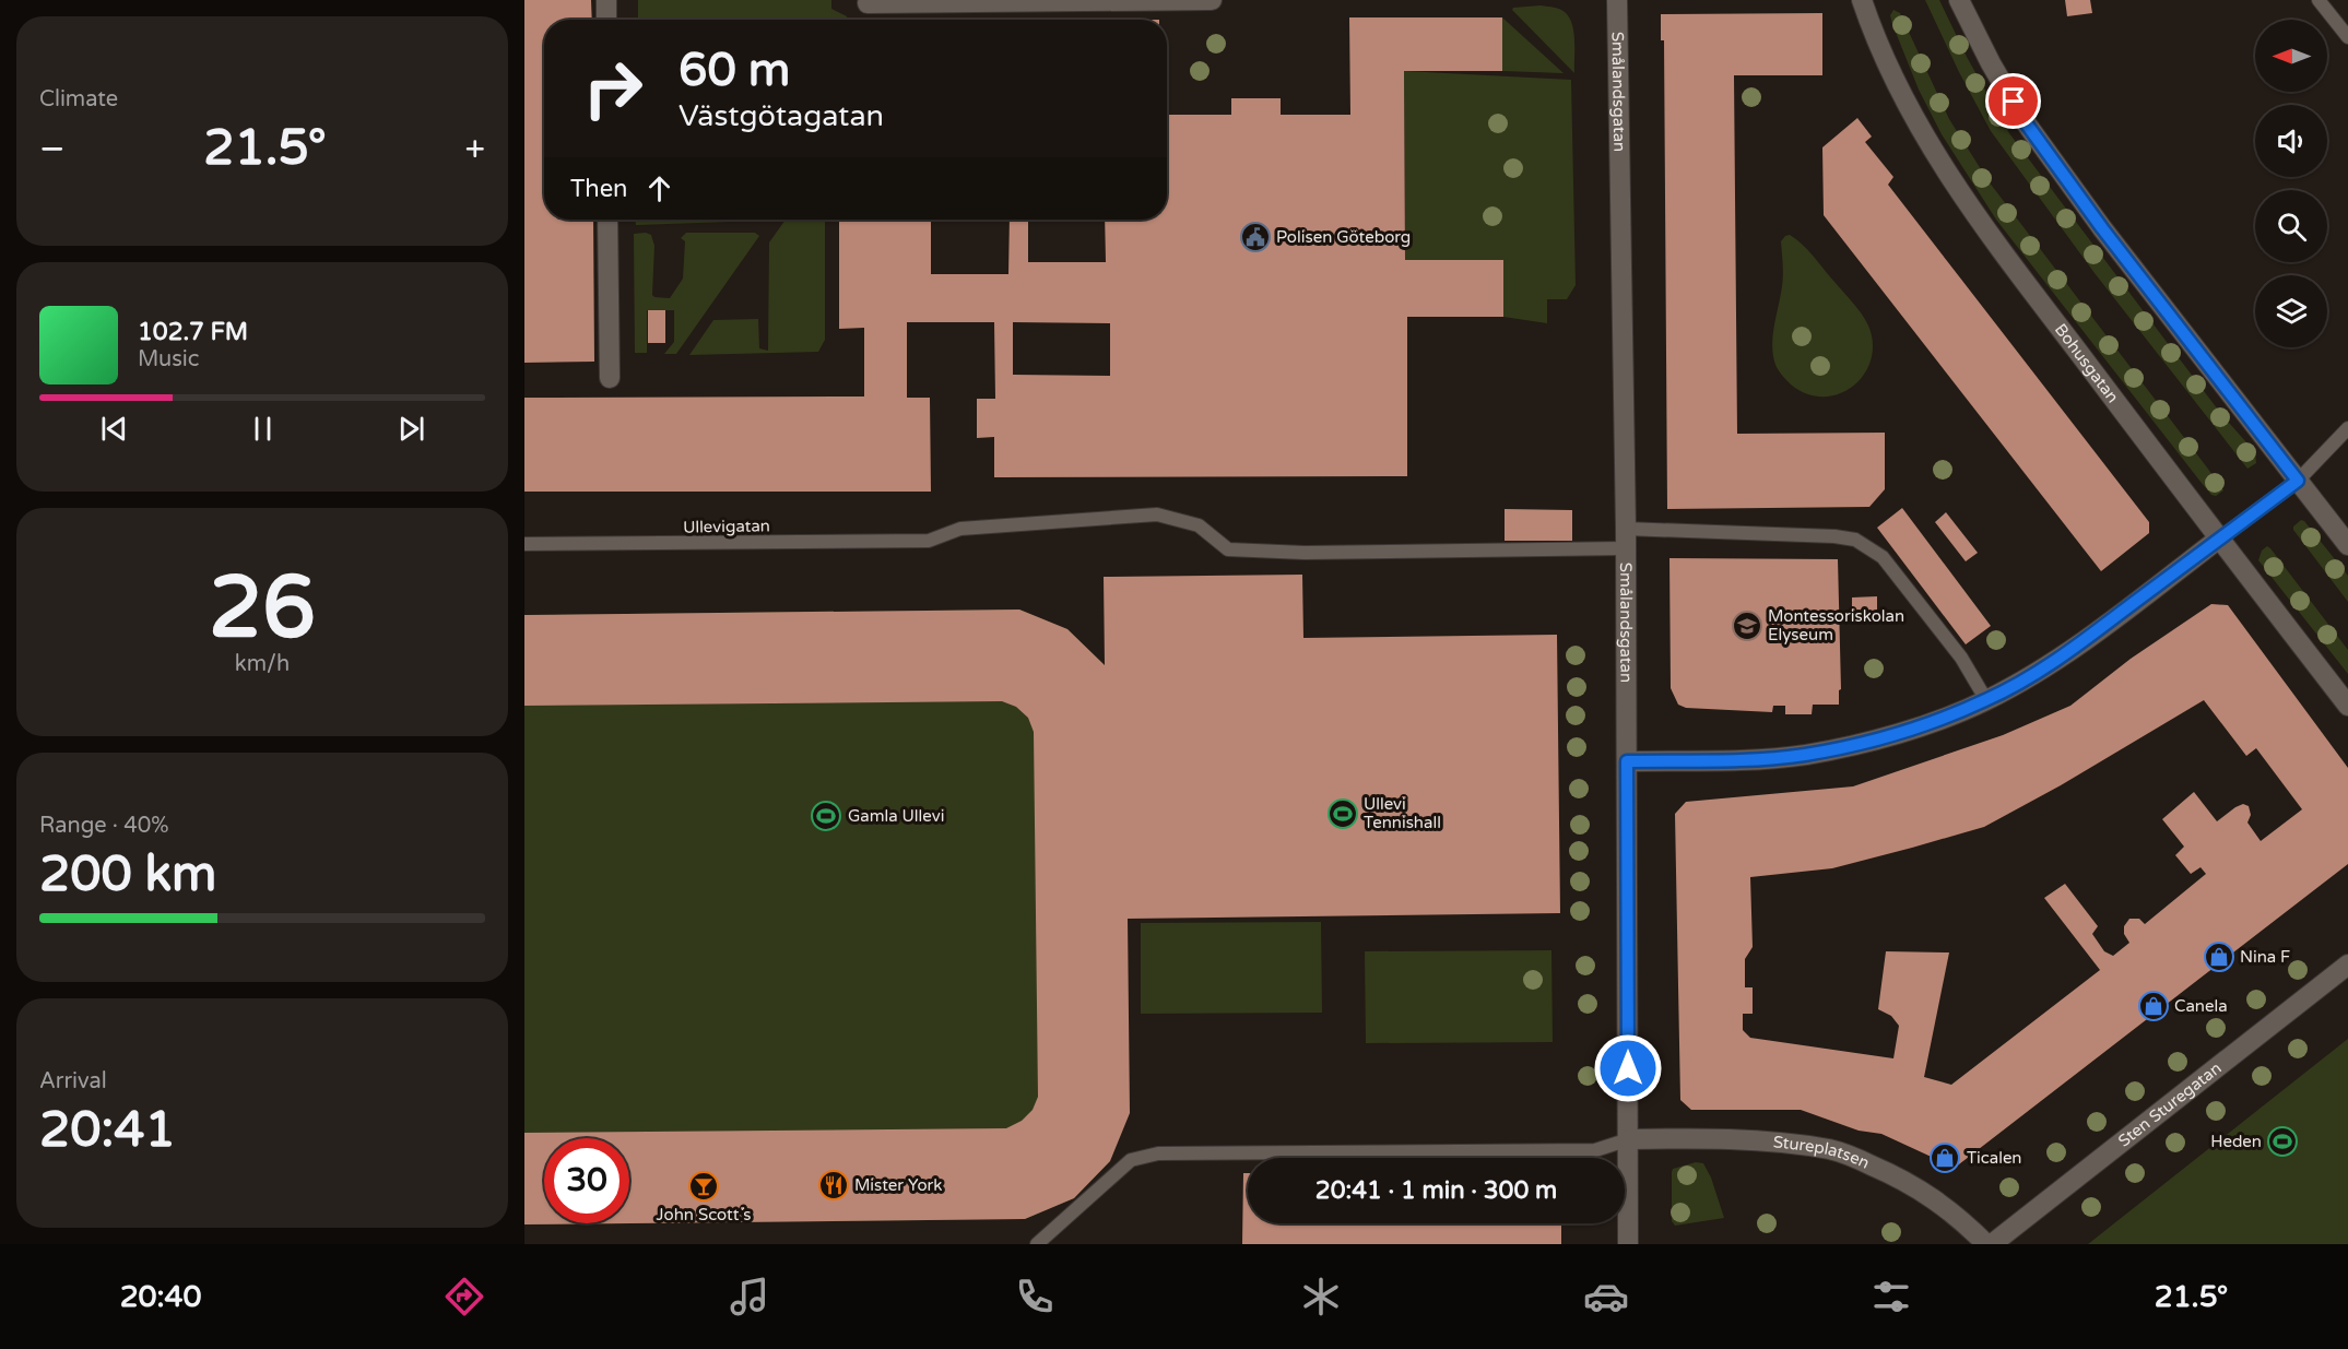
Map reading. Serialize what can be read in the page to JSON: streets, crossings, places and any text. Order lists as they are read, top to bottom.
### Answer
{
  "streets": {
    "street": [
      "Smålandsgatan",
      "Bohusgatan",
      "Sten Sturegatan",
      "Stureplatsen"
    ],
    "lane": ["Ullevigatan"]
  },
  "crossings": [
    ["Smålandsgatan", "Ullevigatan"],
    ["Smålandsgatan", "Stureplatsen"]
  ],
  "places": {
    "public building": ["Polisen Göteborg"],
    "school or university": ["Montessoriskolan Elyseum"],
    "sports": ["Ullevi Tennishall", "Gamla Ullevi", "Heden"],
    "shop": ["Nina F", "Canela", "Ticalen"],
    "restaurant": ["Mister York"],
    "bar": ["John Scott´s"]
  },
  "north": "left",
  "page": {
    "tile": [
      "Climate",
      ["26", "km/h"],
      ["Range · 40%", "200 km"],
      ["Arrival", "20:41"]
    ],
    "turn": ["60 m", "Västgötagatan"],
    "heat": ["−", "21.5°", "+"],
    "then": "Then",
    "song": ["102.7 FM", "Music"],
    "limit": "30",
    "trip": "20:41 · 1 min · 300 m",
    "tabs": ["20:40", "21.5°"]
  }
}
